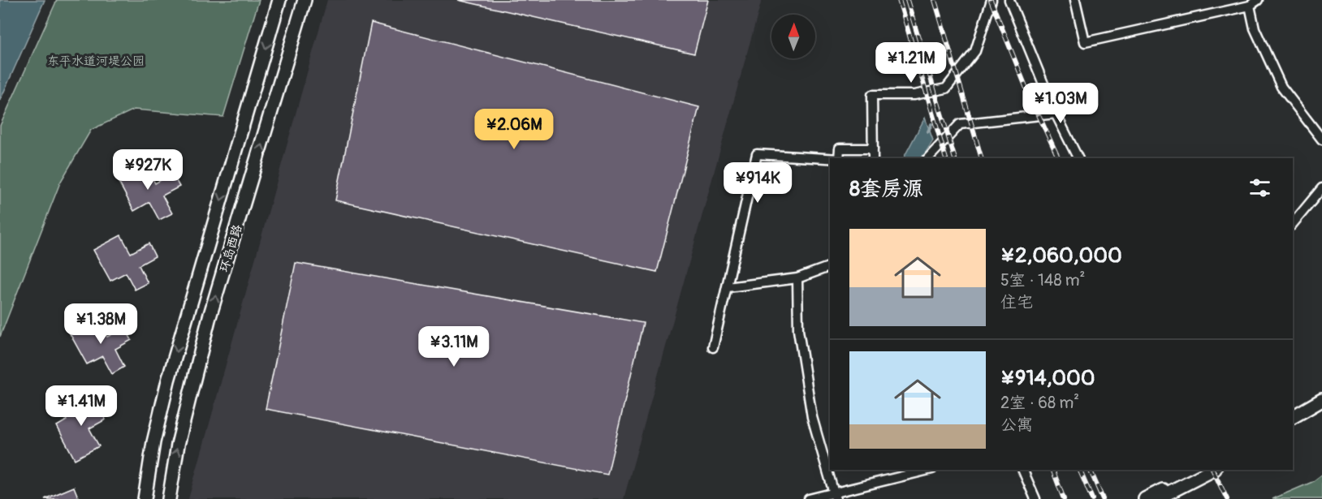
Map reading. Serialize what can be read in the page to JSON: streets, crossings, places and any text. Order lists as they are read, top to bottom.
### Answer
{
  "streets": {
    "main road": ["环岛西路"]
  },
  "parks": ["东平水道河堤公园"],
  "north": "top",
  "page": {
    "price": [
      "¥1.21M",
      "¥1.03M",
      "¥2.06M",
      "¥927K",
      "¥914K",
      "¥1.38M",
      "¥3.11M",
      "¥1.41M"
    ],
    "heading": "8套房源",
    "list": [
      {
        "name": "¥2,060,000",
        "note": "5室 · 148 m² · 住宅"
      },
      {
        "name": "¥914,000",
        "note": "2室 · 68 m² · 公寓"
      }
    ]
  }
}
